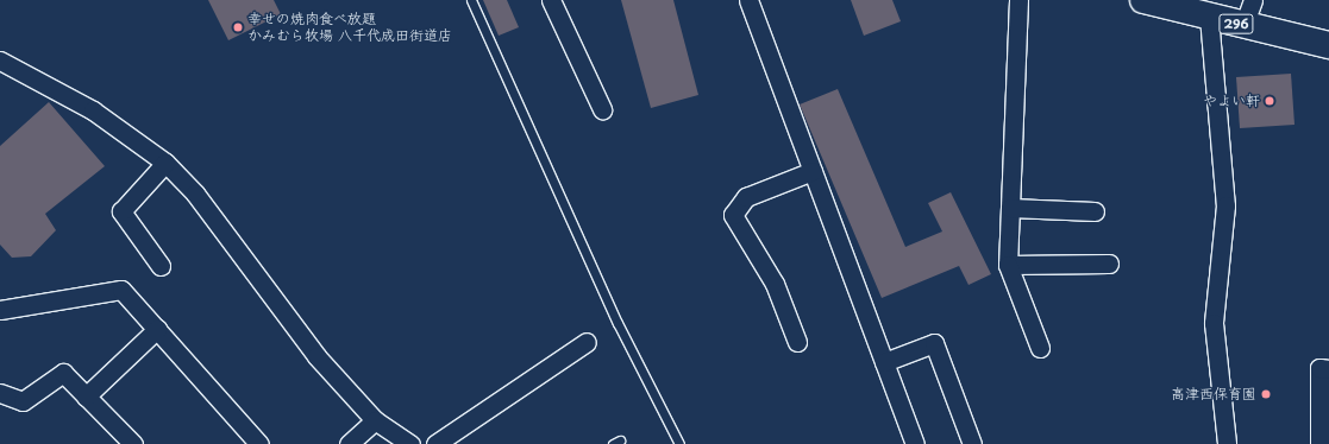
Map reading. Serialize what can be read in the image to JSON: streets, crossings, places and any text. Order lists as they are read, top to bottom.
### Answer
{
  "streets": {
    "highway": ["296"]
  },
  "places": ["幸せの焼肉食べ放題 かみむら牧場 八千代成田街道店", "やよい軒", "高津西保育園"]
}
